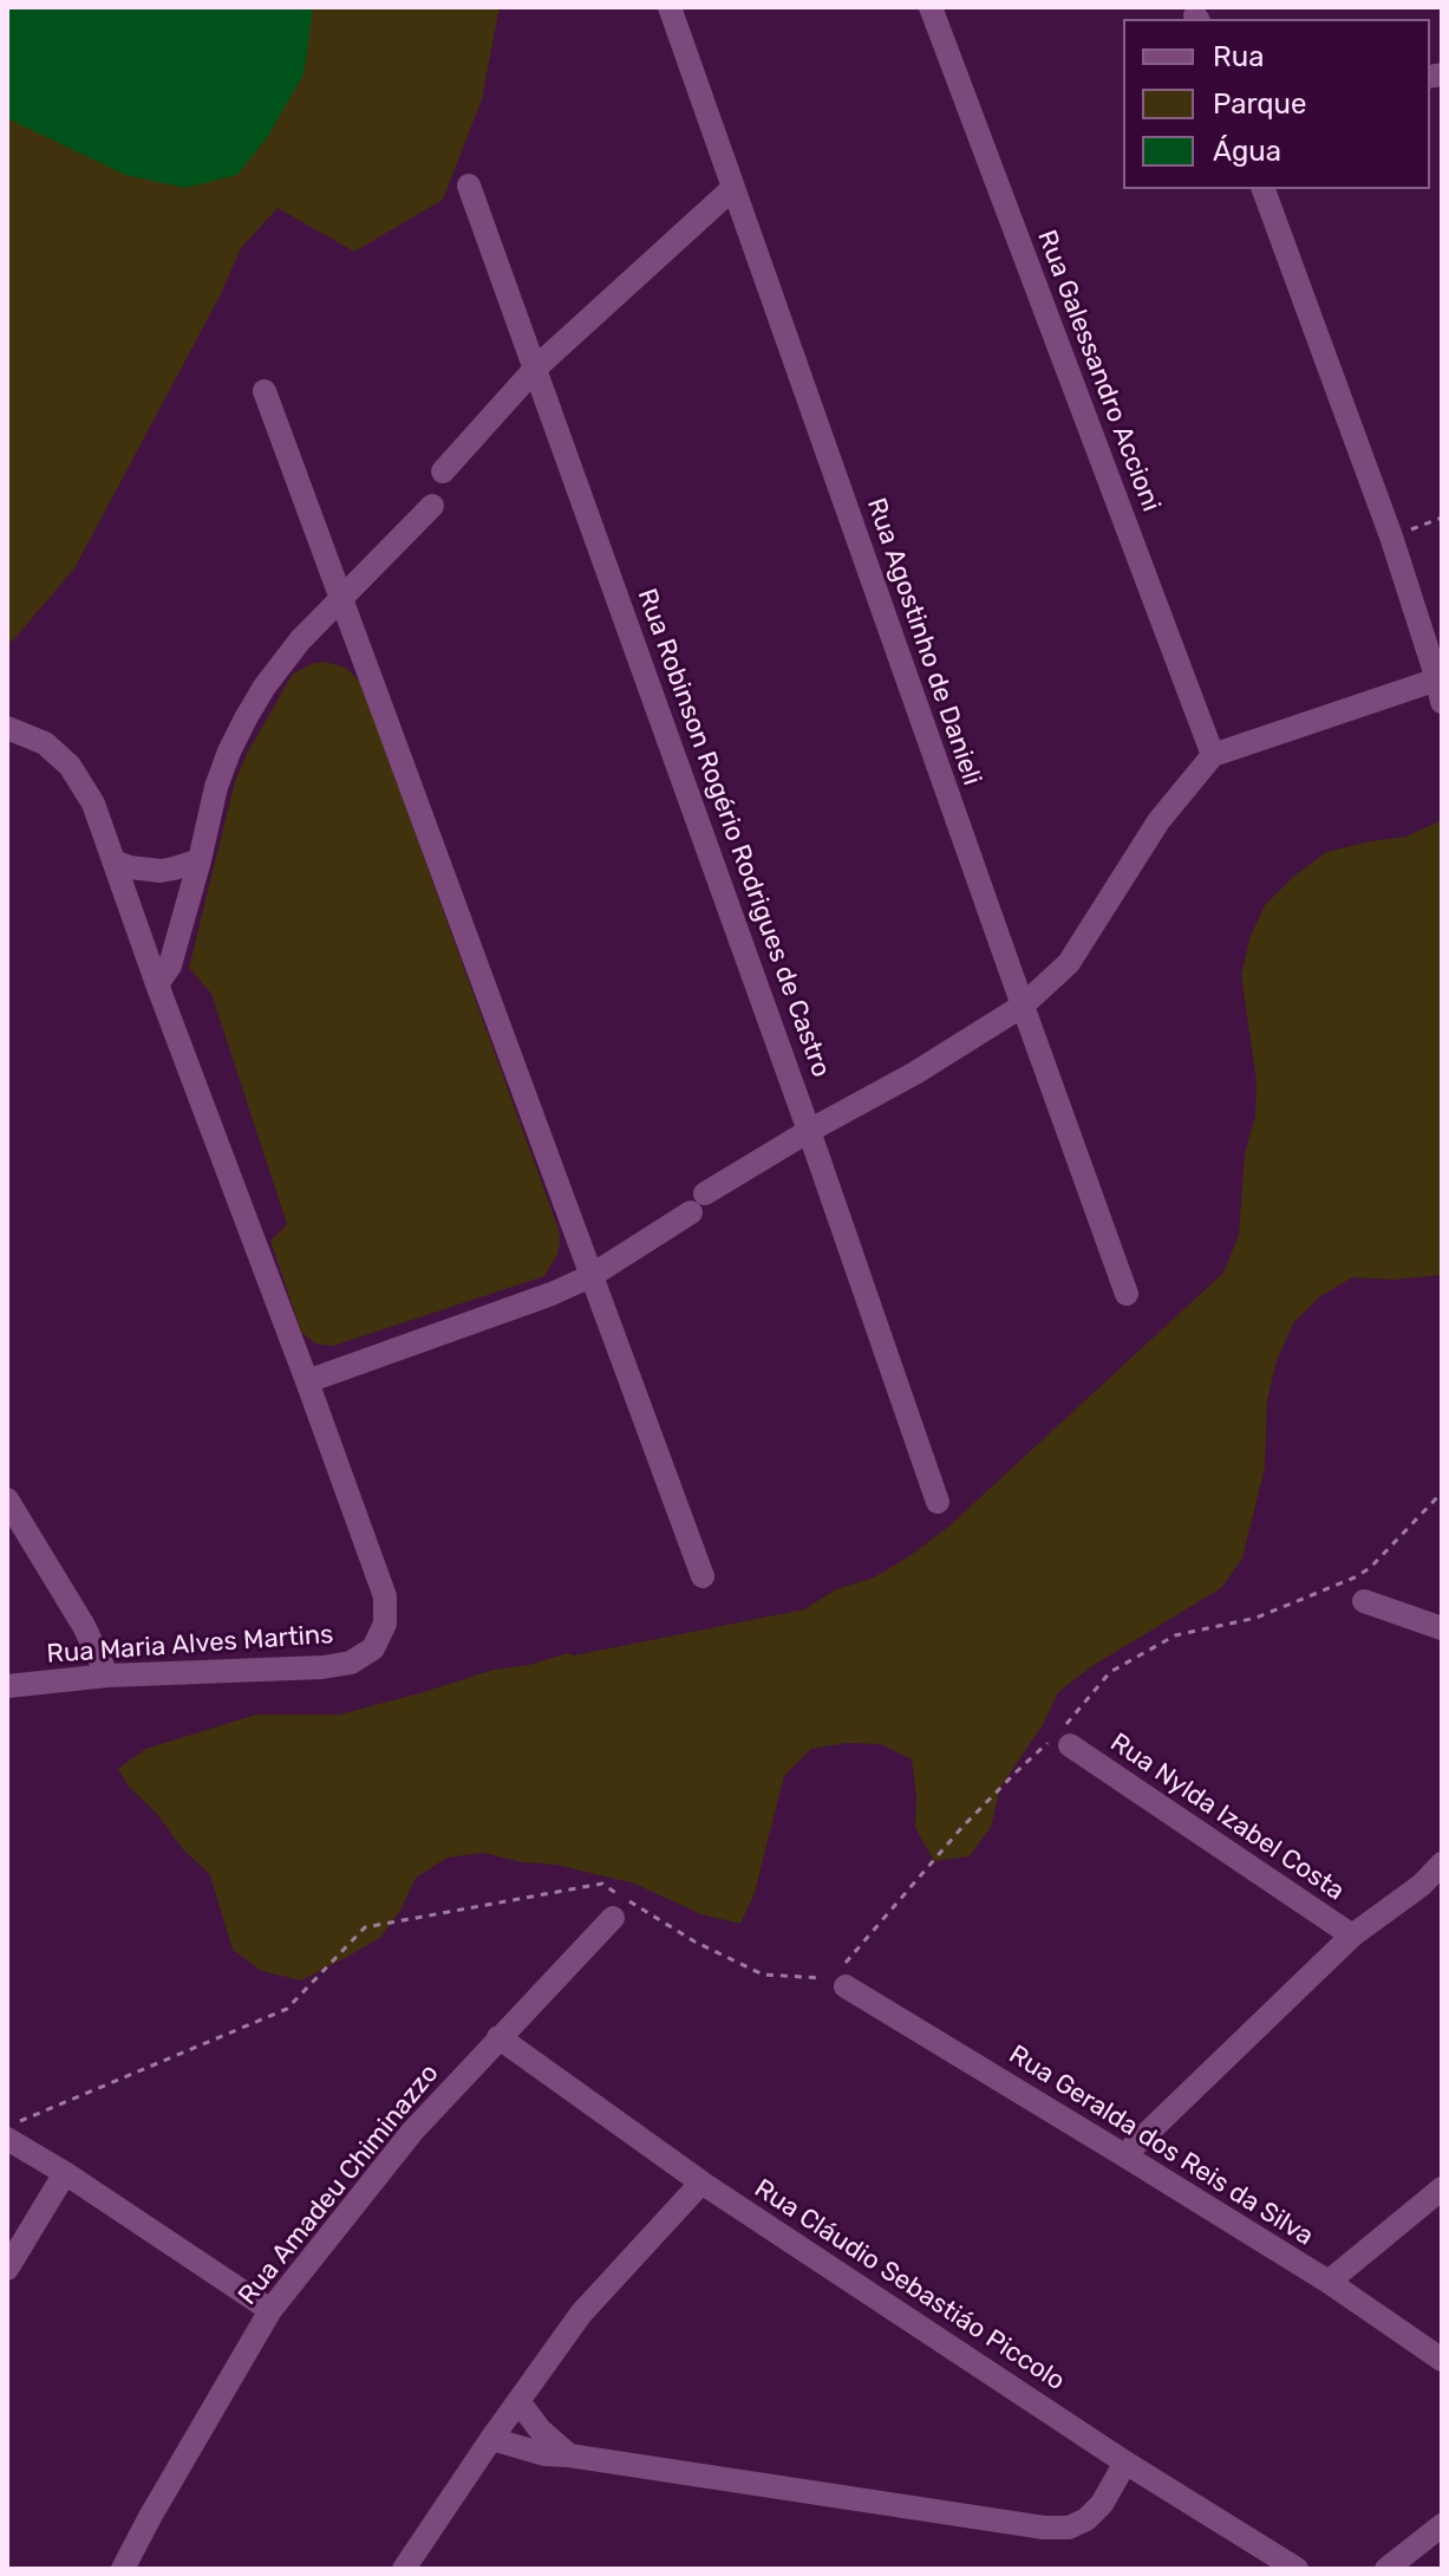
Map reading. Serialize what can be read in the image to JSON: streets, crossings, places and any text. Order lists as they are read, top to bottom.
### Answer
{
  "streets": {
    "street": [
      "Rua Galessandro Accioni",
      "Rua Agostinho de Danieli",
      "Rua Robinson Rogério Rodrigues de Castro",
      "Rua Maria Alves Martins",
      "Rua Nylda Izabel Costa",
      "Rua Geralda dos Reis da Silva",
      "Rua Amadeu Chiminazzo",
      "Rua Cláudio Sebastiáo Piccolo"
    ]
  },
  "crossings": [
    ["Rua Amadeu Chiminazzo", "Rua Cláudio Sebastiáo Piccolo"]
  ],
  "legend": ["Rua", "Parque", "Água"]
}
